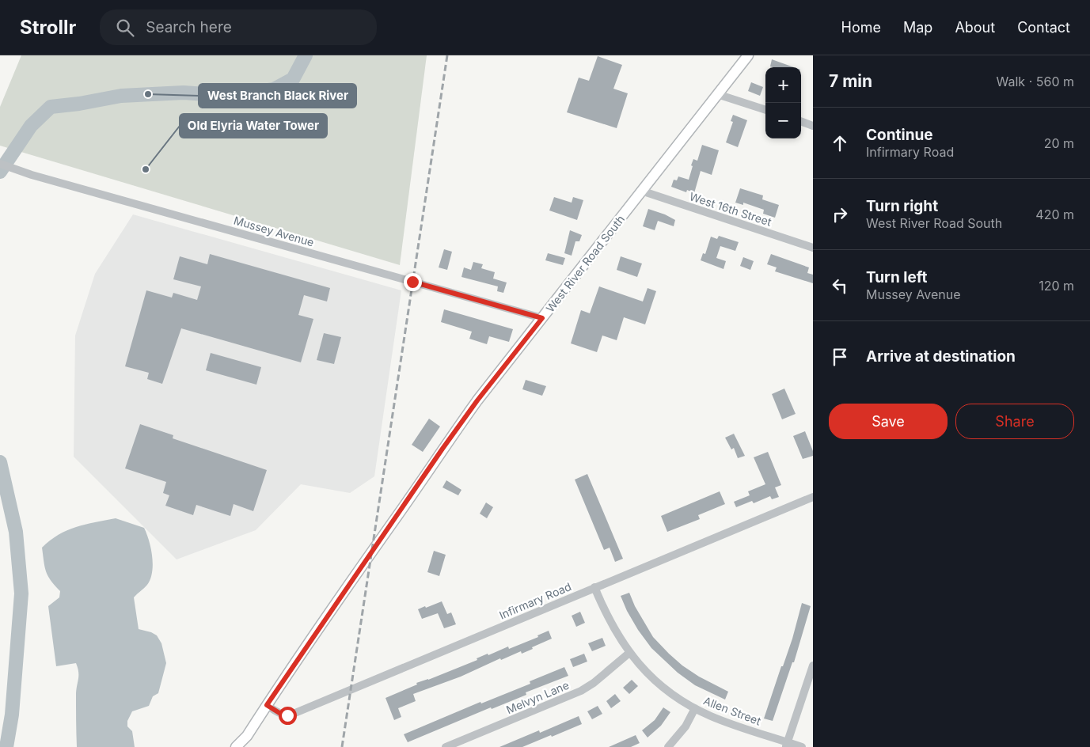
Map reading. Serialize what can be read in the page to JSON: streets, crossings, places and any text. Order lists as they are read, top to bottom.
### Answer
{
  "streets": {
    "main road": ["West River Road South"],
    "street": [
      "West 16th Street",
      "Mussey Avenue",
      "Infirmary Road",
      "Melvyn Lane",
      "Allen Street"
    ]
  },
  "crossings": [
    ["West 16th Street", "West River Road South"],
    ["Mussey Avenue", "West River Road South"],
    ["West River Road South", "Infirmary Road"],
    ["Infirmary Road", "Allen Street"],
    ["Melvyn Lane", "Allen Street"]
  ],
  "places": ["West Branch Black River", "Old Elyria Water Tower"],
  "page": {
    "header": "Strollr",
    "search": "Search here",
    "nav": [
      "Home",
      "Map",
      "About",
      "Contact"
    ],
    "heading": ["7 min", "Walk · 560 m"],
    "map_buttons": ["+", "−"],
    "list": [
      ["Continue", "Infirmary Road", "20 m"],
      ["Turn right", "West River Road South", "420 m"],
      ["Turn left", "Mussey Avenue", "120 m"],
      "Arrive at destination"
    ],
    "buttons": ["Save", "Share"]
  }
}
